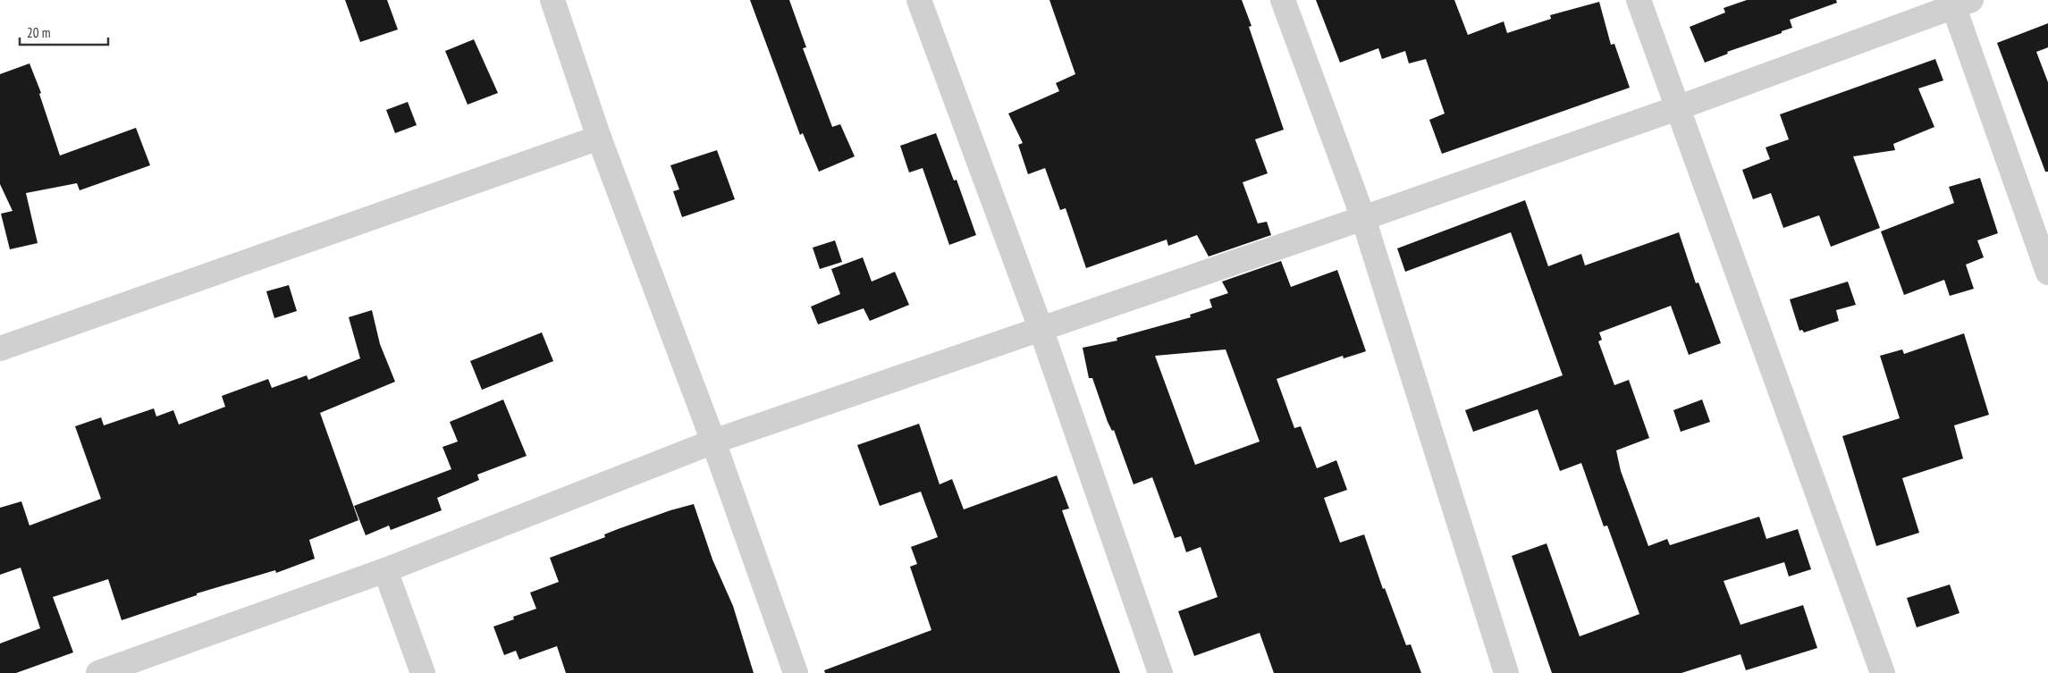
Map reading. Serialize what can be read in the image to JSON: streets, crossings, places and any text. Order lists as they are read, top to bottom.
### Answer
{
  "scale_bar": "20 m"
}
